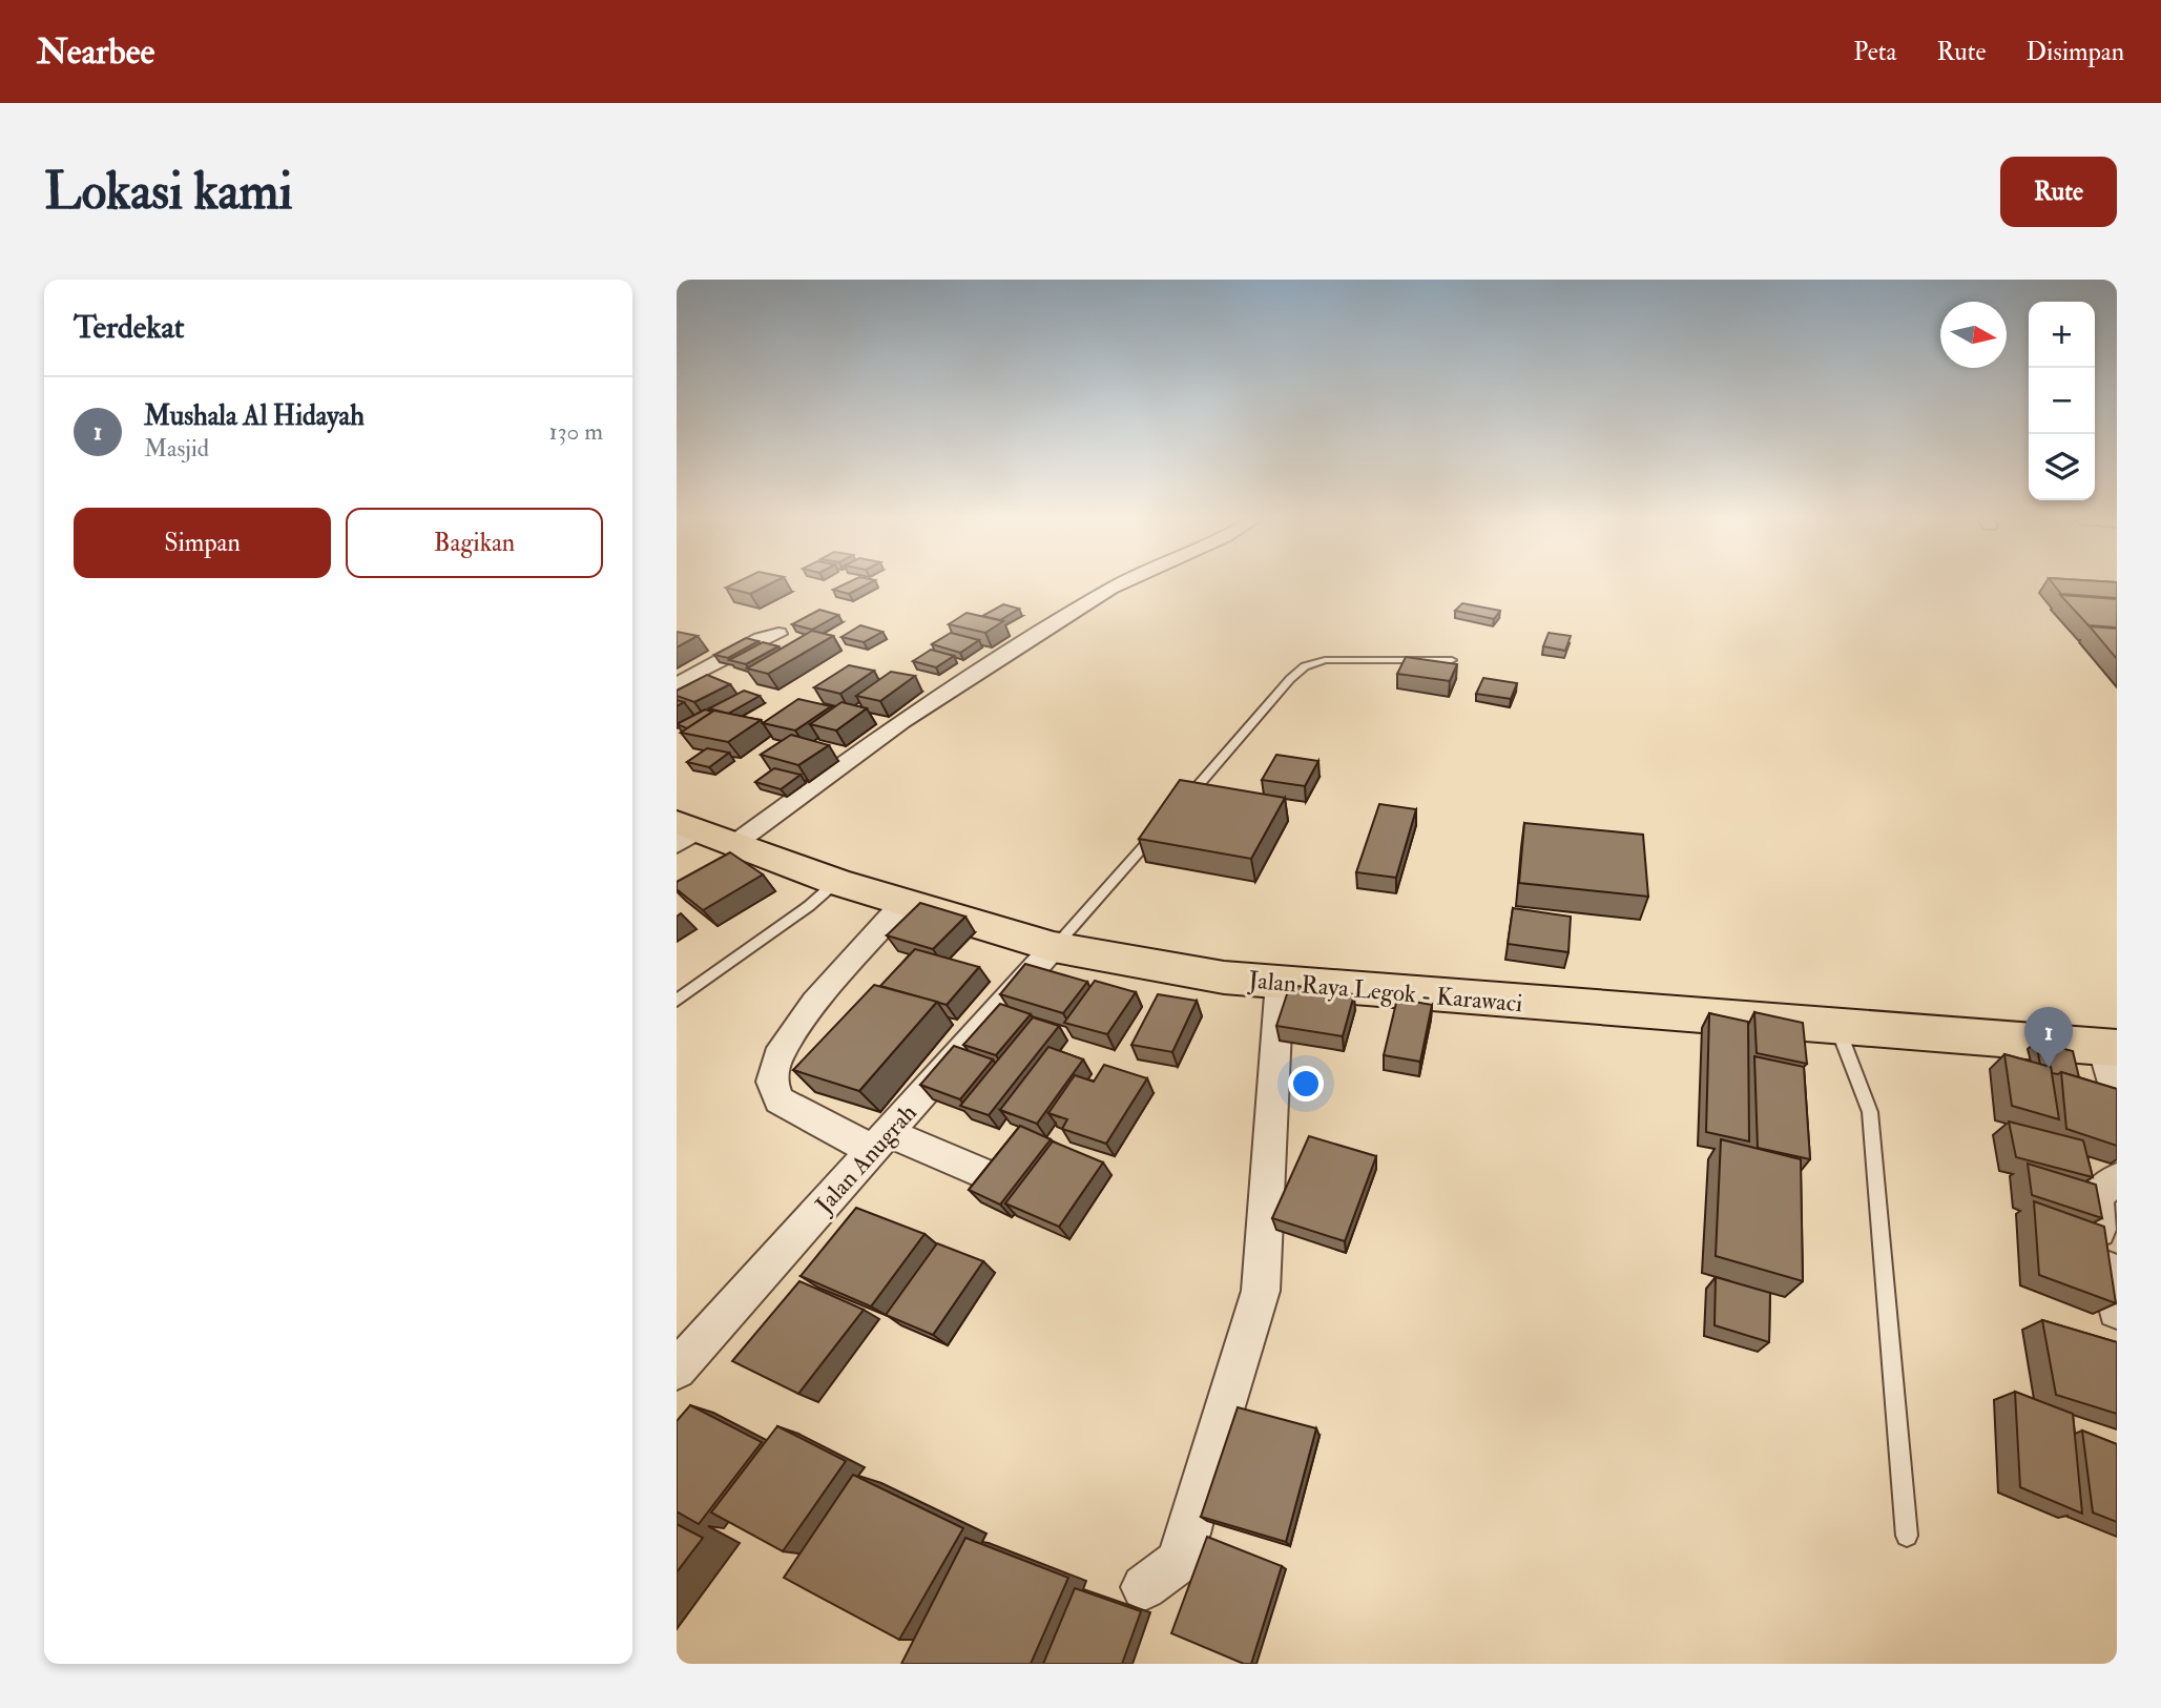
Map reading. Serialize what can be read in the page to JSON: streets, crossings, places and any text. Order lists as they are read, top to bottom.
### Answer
{
  "streets": {
    "main road": ["Jalan Raya Legok - Karawaci"],
    "street": ["Jalan Anugrah"]
  },
  "crossings": [
    ["Jalan Raya Legok - Karawaci", "Jalan Anugrah"]
  ],
  "north": "right",
  "page": {
    "header": "Nearbee",
    "nav": ["Peta", "Rute", "Disimpan"],
    "buttons": [
      "Rute",
      ["Simpan", "Bagikan"]
    ],
    "title": "Lokasi kami",
    "heading": "Terdekat",
    "map_buttons": ["+", "−"],
    "list": [
      {
        "mark": "1",
        "name": "Mushala Al Hidayah",
        "note": "Masjid",
        "value": "130 m"
      }
    ],
    "pins": "1"
  }
}
